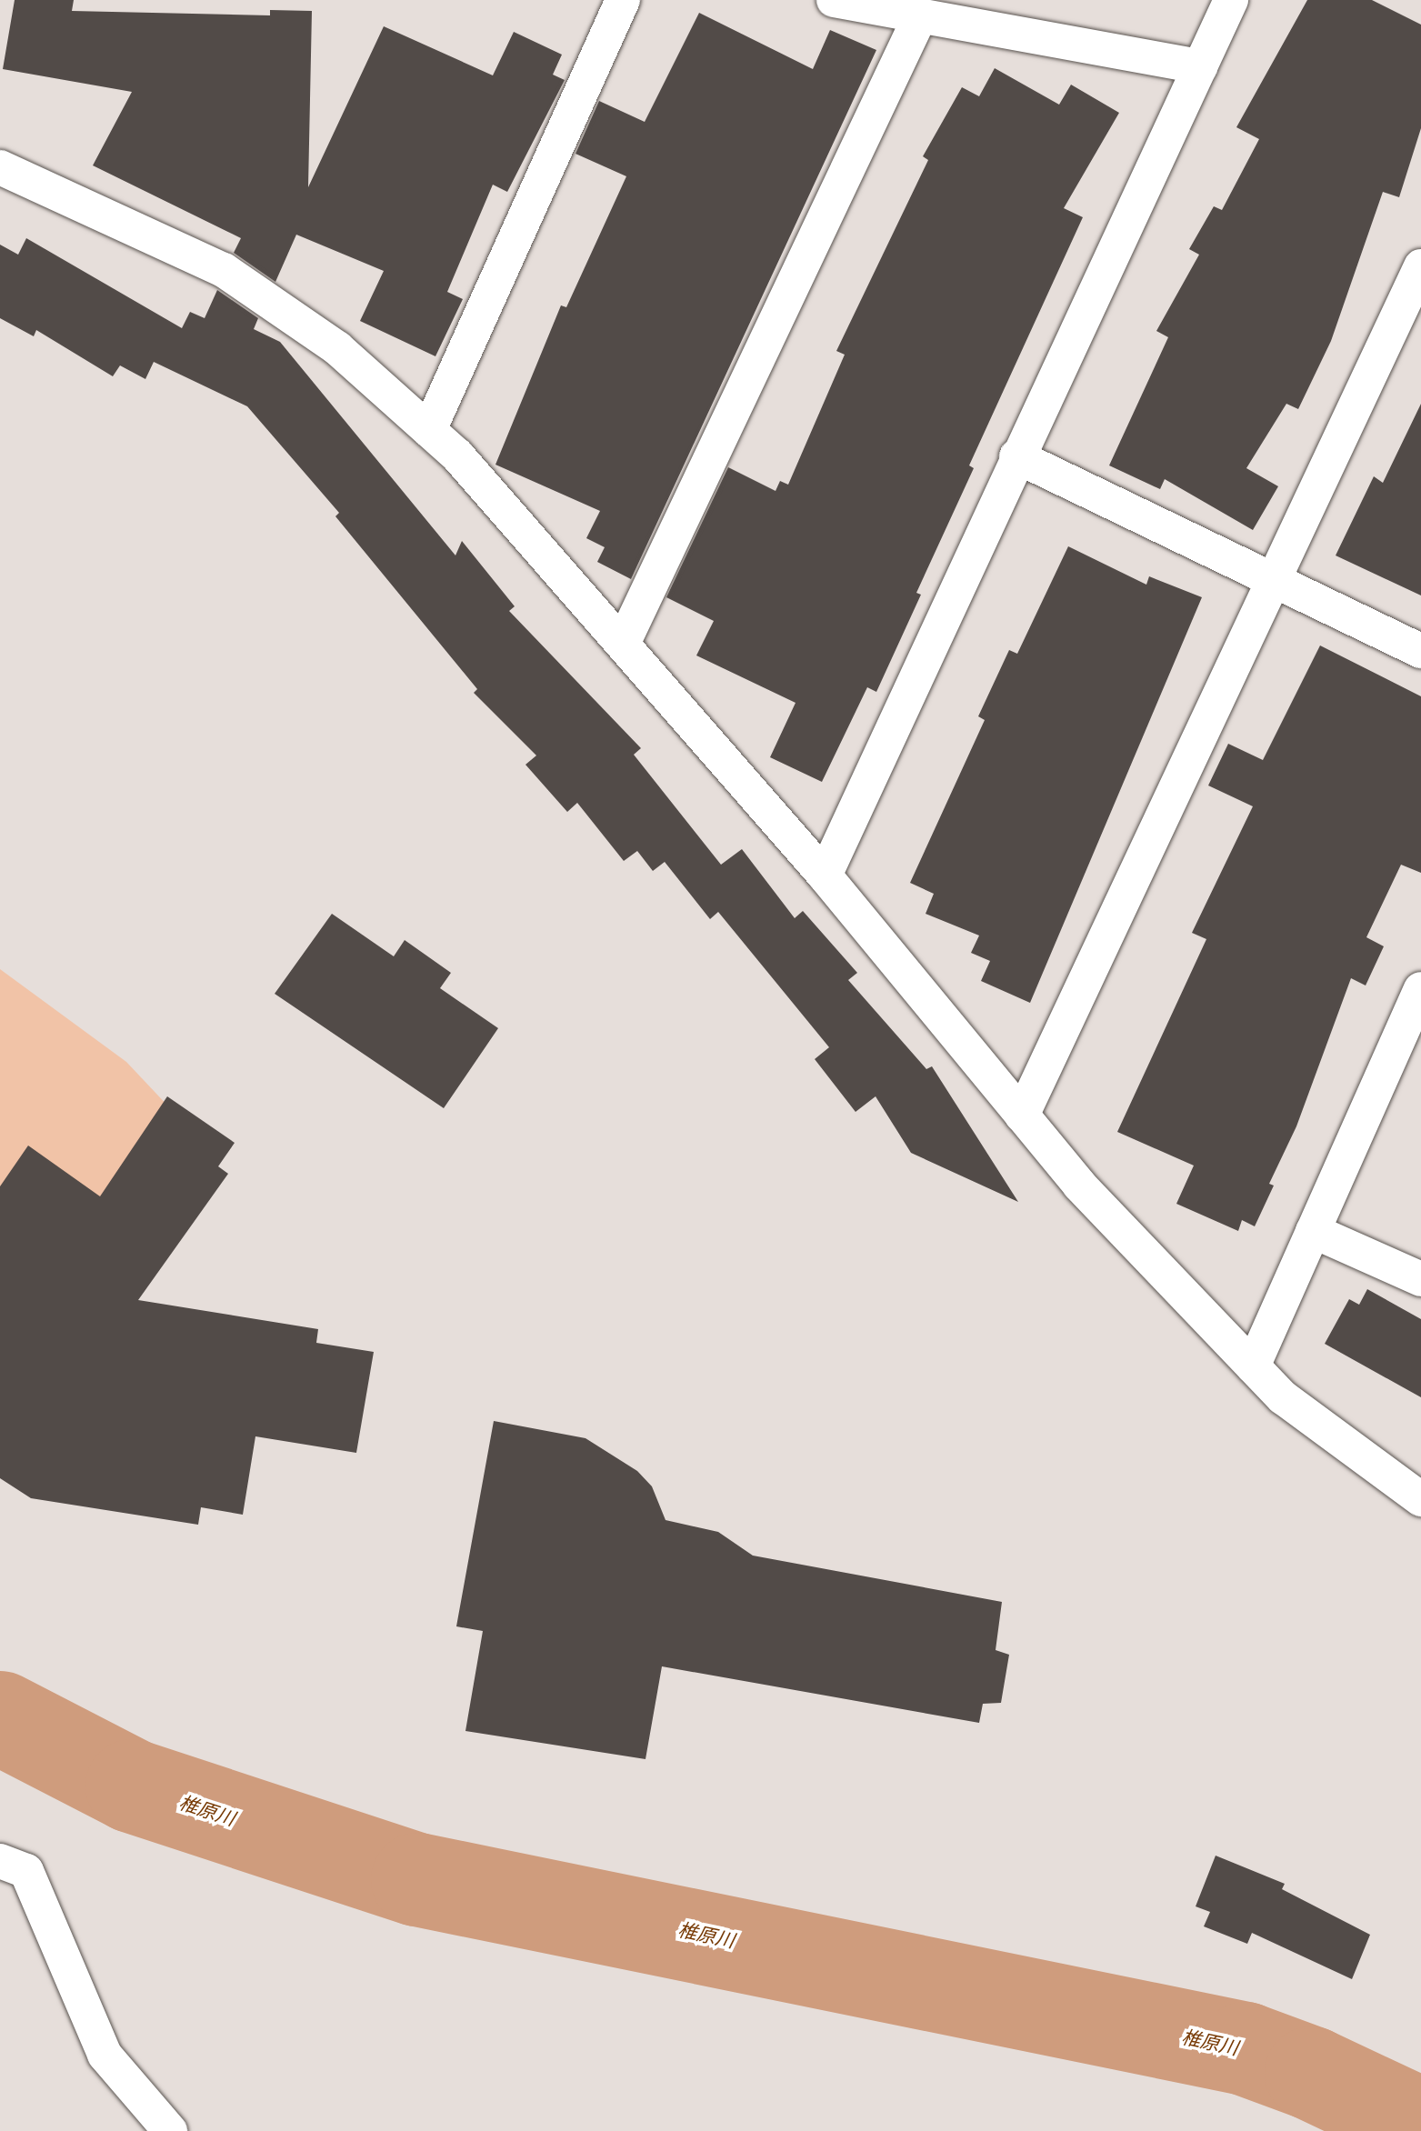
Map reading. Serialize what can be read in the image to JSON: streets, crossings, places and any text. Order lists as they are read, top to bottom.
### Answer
{
  "water": ["椎原川"]
}
